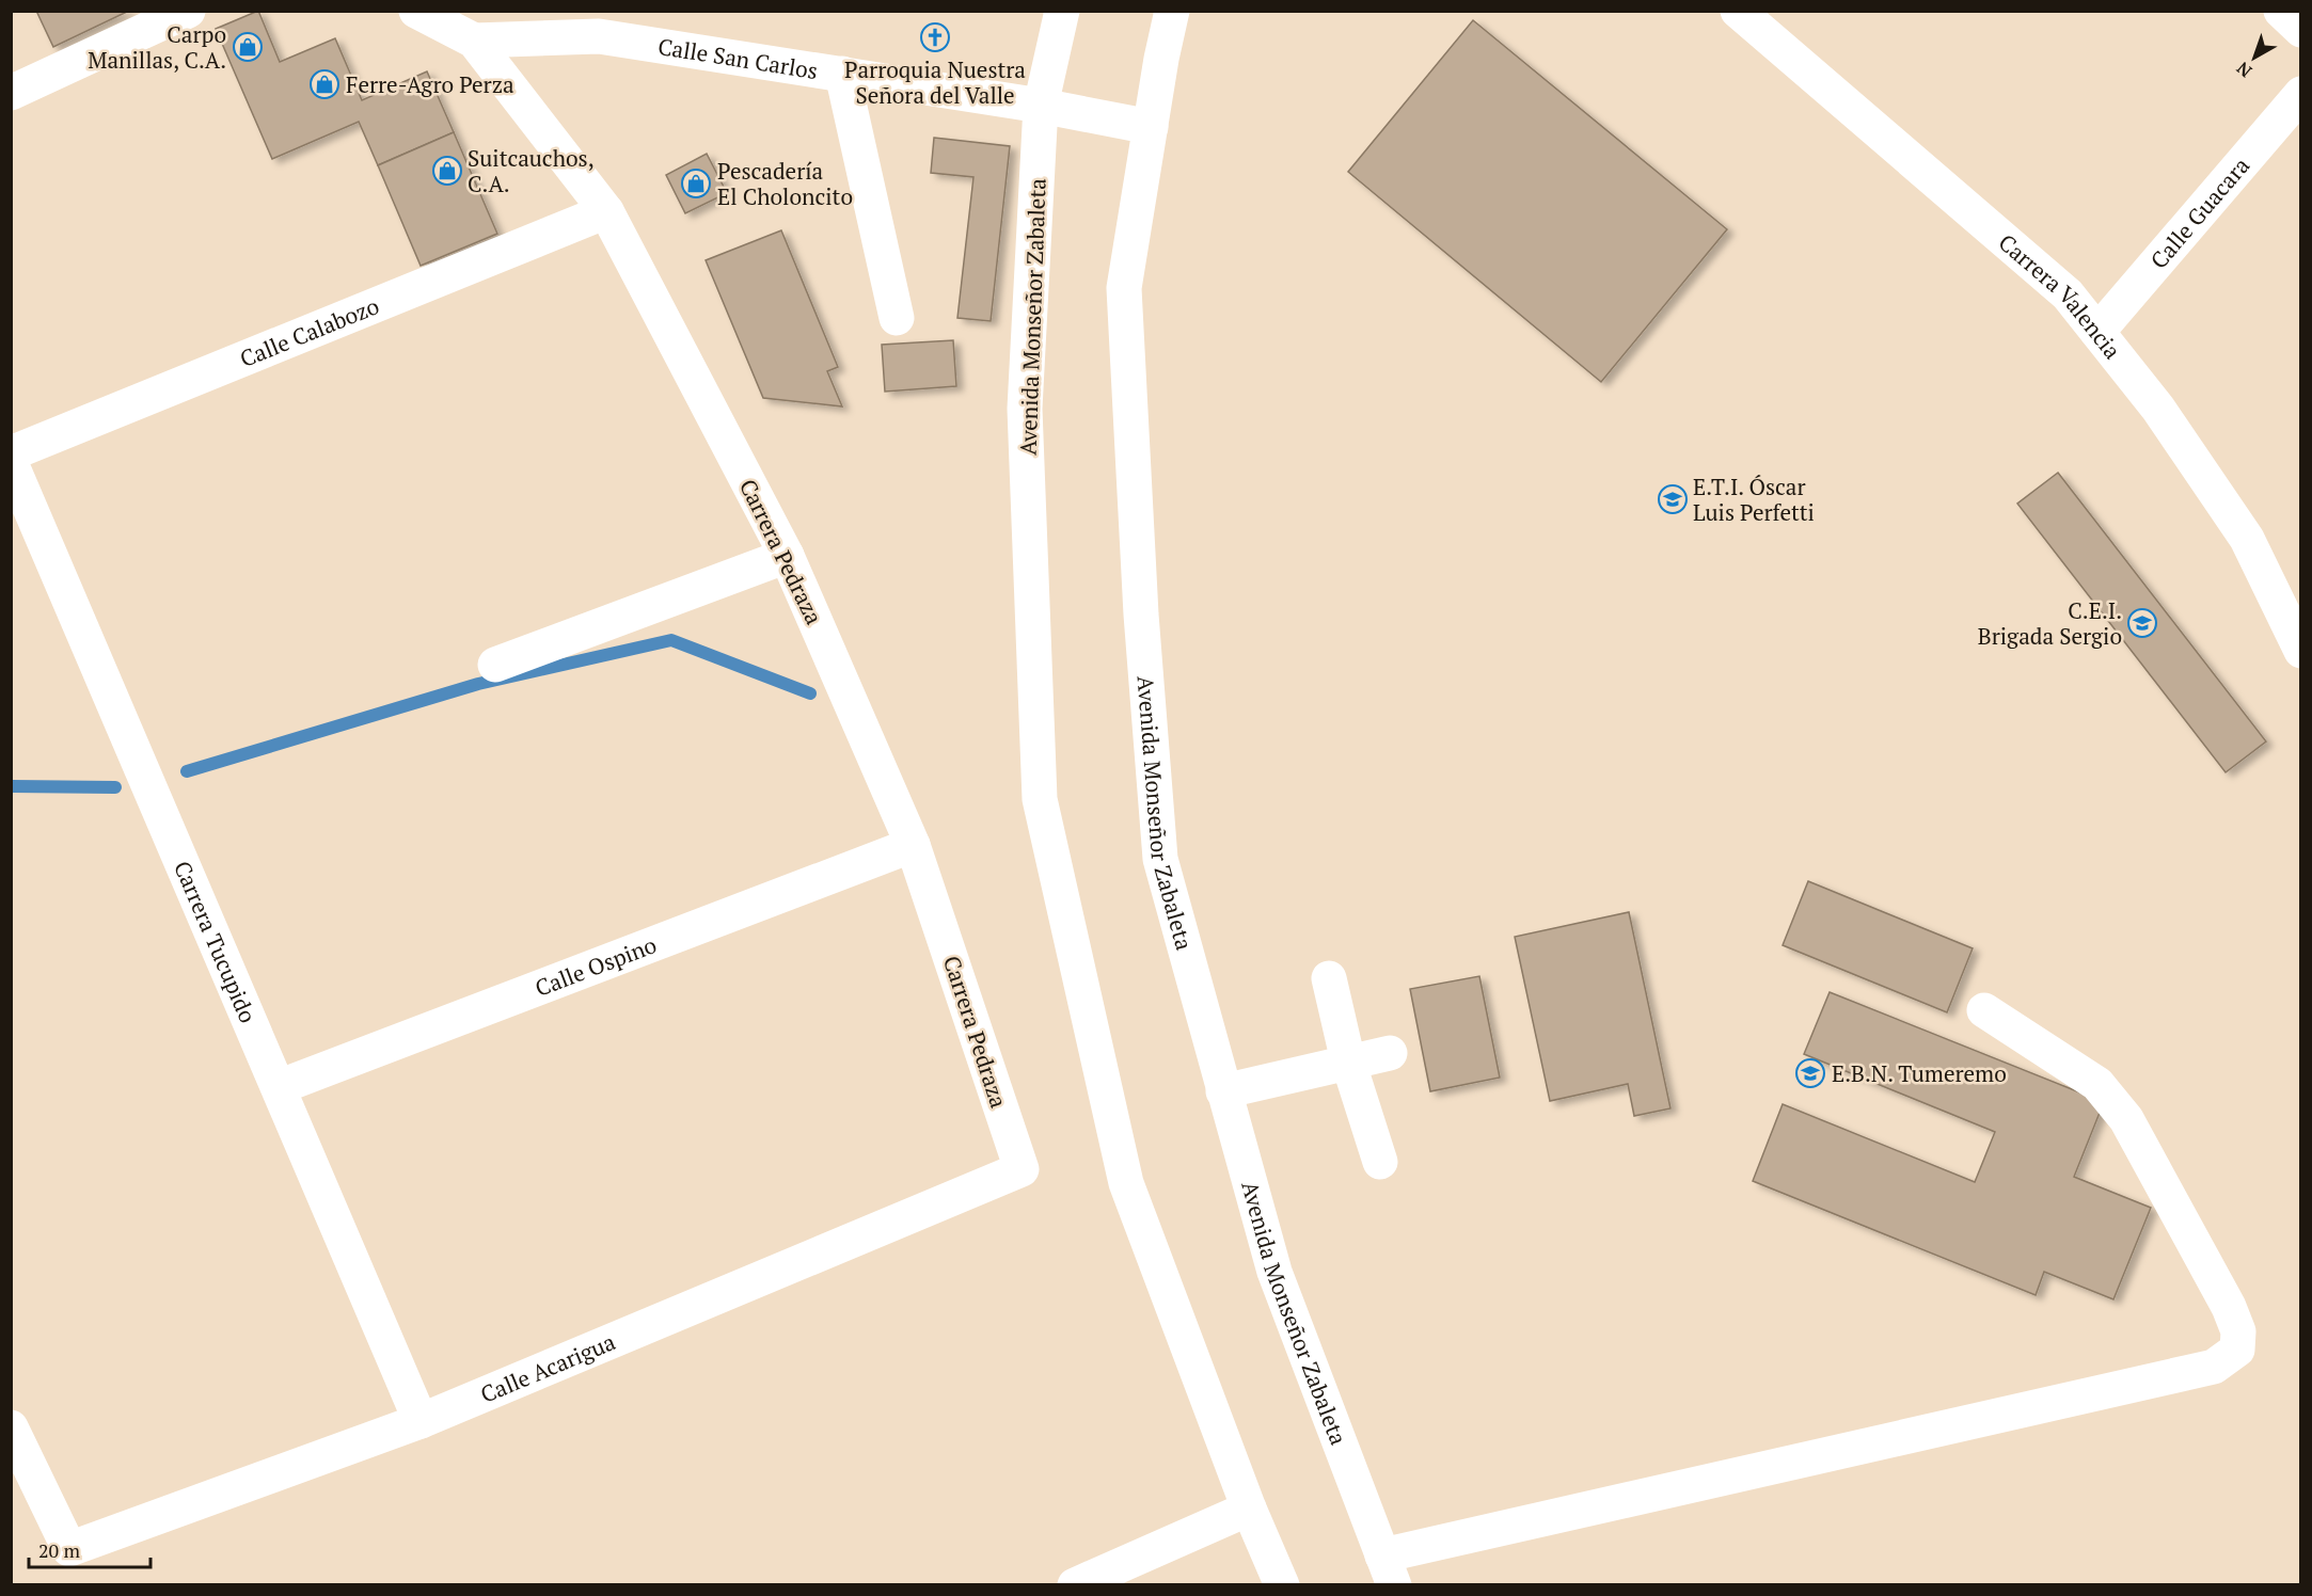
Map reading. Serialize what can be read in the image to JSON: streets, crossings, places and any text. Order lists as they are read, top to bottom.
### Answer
{
  "streets": {
    "street": [
      "Calle San Carlos",
      "Calle Guacara",
      "Carrera Valencia",
      "Avenida Monseñor Zabaleta",
      "Calle Calabozo",
      "Carrera Pedraza",
      "Carrera Tucupido",
      "Calle Ospino",
      "Calle Acarigua"
    ]
  },
  "crossings": [
    ["Calle San Carlos", "Avenida Monseñor Zabaleta"],
    ["Calle San Carlos", "Carrera Pedraza"],
    ["Calle Guacara", "Carrera Valencia"],
    ["Calle Calabozo", "Carrera Pedraza"],
    ["Carrera Pedraza", "Calle Ospino"],
    ["Carrera Pedraza", "Calle Acarigua"],
    ["Carrera Tucupido", "Calle Ospino"],
    ["Carrera Tucupido", "Calle Acarigua"]
  ],
  "places": {
    "church": ["Parroquia Nuestra Señora del Valle"],
    "shop": [
      "Carpo Manillas, C.A.",
      "Ferre-Agro Perza",
      "Suitcauchos, C.A.",
      "Pescadería El Choloncito"
    ],
    "school or university": ["E.T.I. Óscar Luis Perfetti", "C.E.I. Brigada Sergio", "E.B.N. Tumeremo"]
  },
  "scale_bar": "20 m",
  "north": "bottom left"
}
